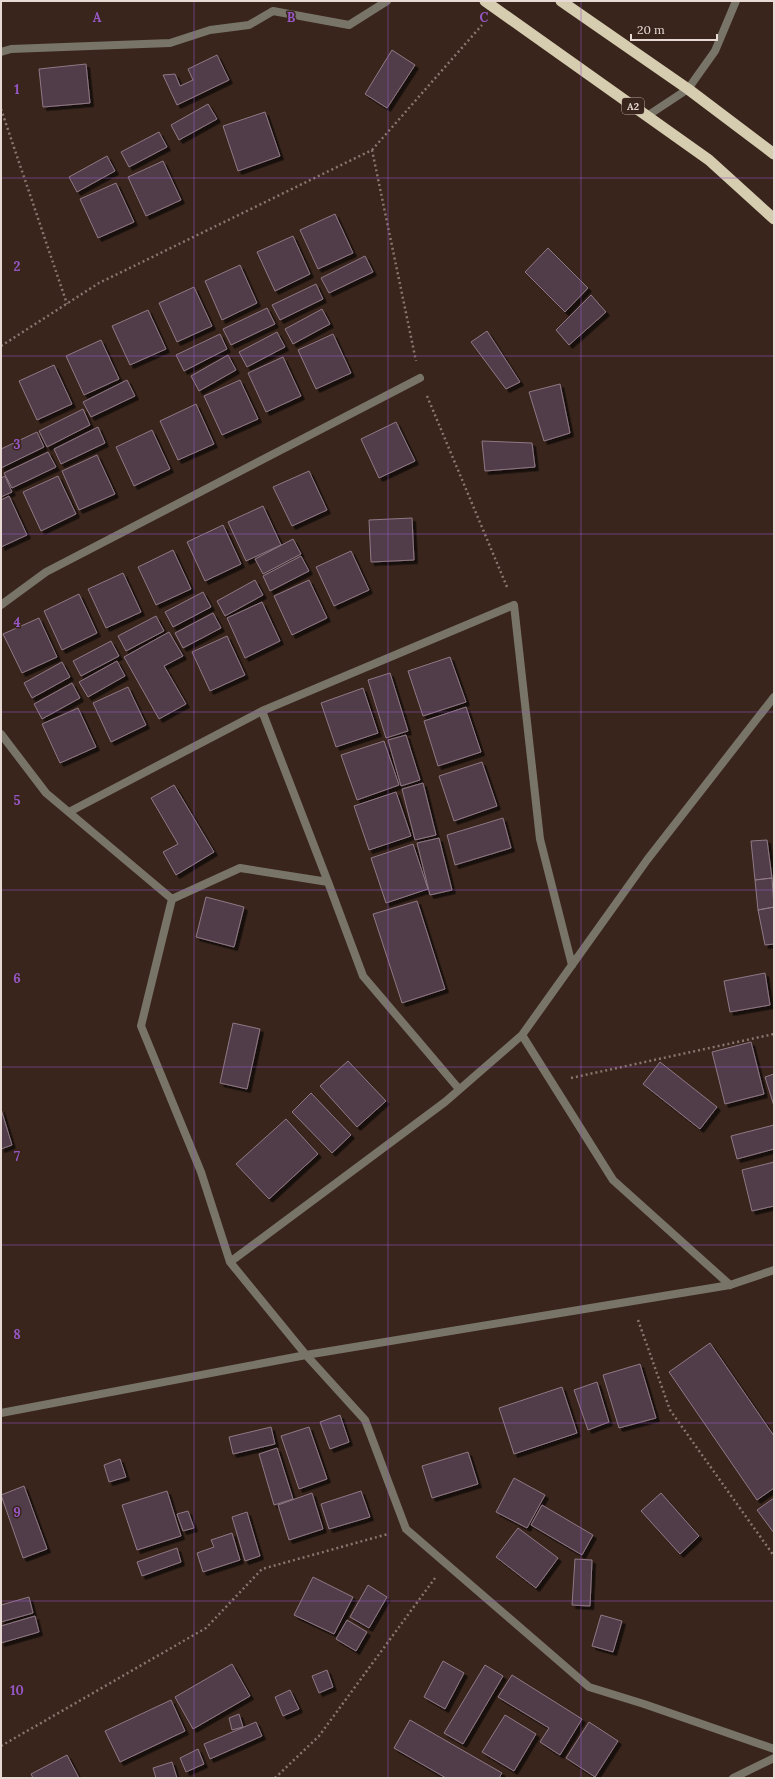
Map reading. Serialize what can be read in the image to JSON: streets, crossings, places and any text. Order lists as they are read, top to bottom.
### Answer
{
  "streets": {
    "highway": ["A2"]
  },
  "scale_bar": "20 m",
  "grid": {
    "columns": ["A", "B", "C"],
    "rows": [
      "1",
      "2",
      "3",
      "4",
      "5",
      "6",
      "7",
      "8",
      "9",
      "10"
    ]
  }
}
